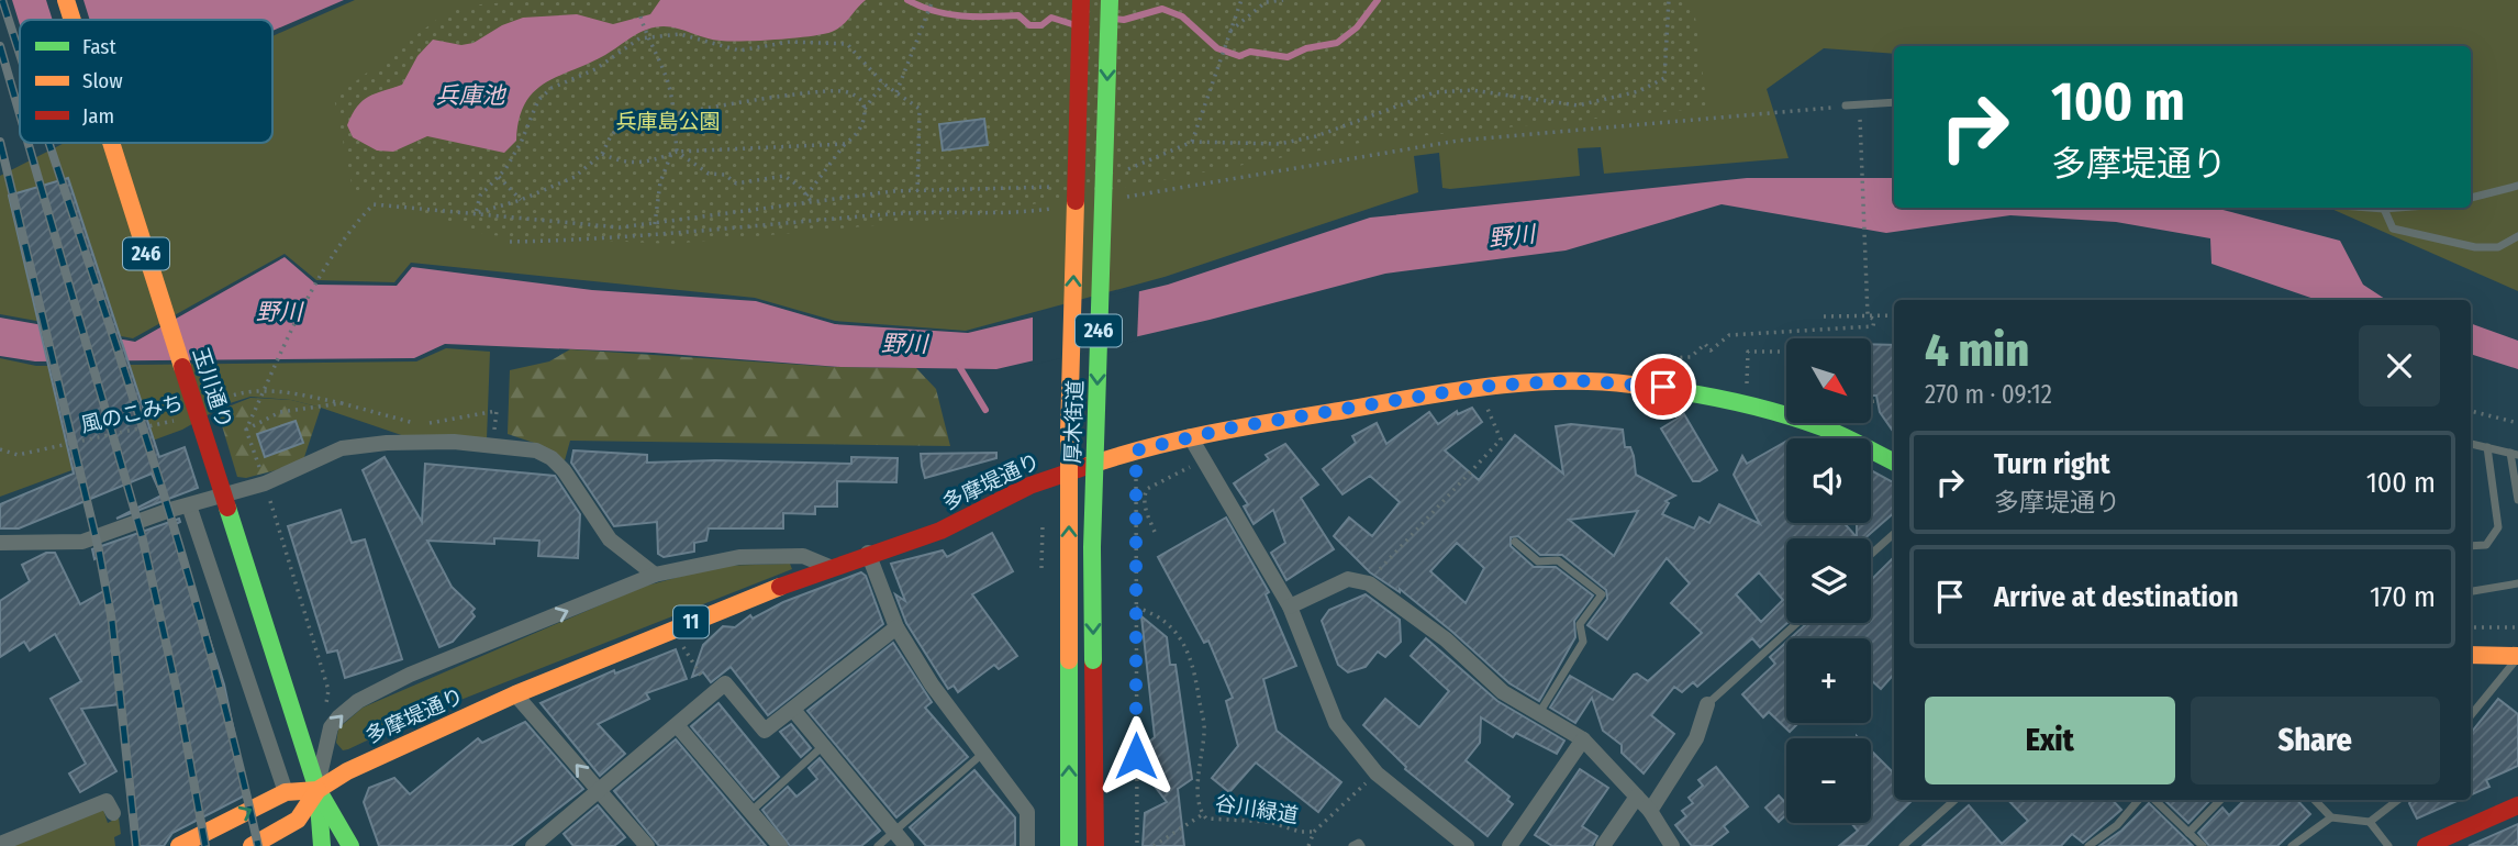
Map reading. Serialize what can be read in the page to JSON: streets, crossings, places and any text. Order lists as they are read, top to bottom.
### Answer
{
  "streets": {
    "main road": [
      "246",
      "玉川通り",
      "厚木街道",
      "多摩堤通り",
      "11"
    ],
    "path": ["風のこみち", "谷川緑道"]
  },
  "crossings": [
    ["玉川通り", "多摩堤通り"]
  ],
  "water": ["兵庫池", "野川"],
  "parks": ["兵庫島公園"],
  "legend": ["Fast", "Slow", "Jam"],
  "north": "bottom right",
  "page": {
    "turn": ["100 m", "多摩堤通り"],
    "heading": ["4 min", "270 m · 09:12"],
    "map_buttons": ["+", "−"],
    "list": [
      {
        "name": "Turn right",
        "note": "多摩堤通り",
        "value": "100 m"
      },
      {
        "name": "Arrive at destination",
        "value": "170 m"
      }
    ],
    "buttons": ["Exit", "Share"]
  }
}
